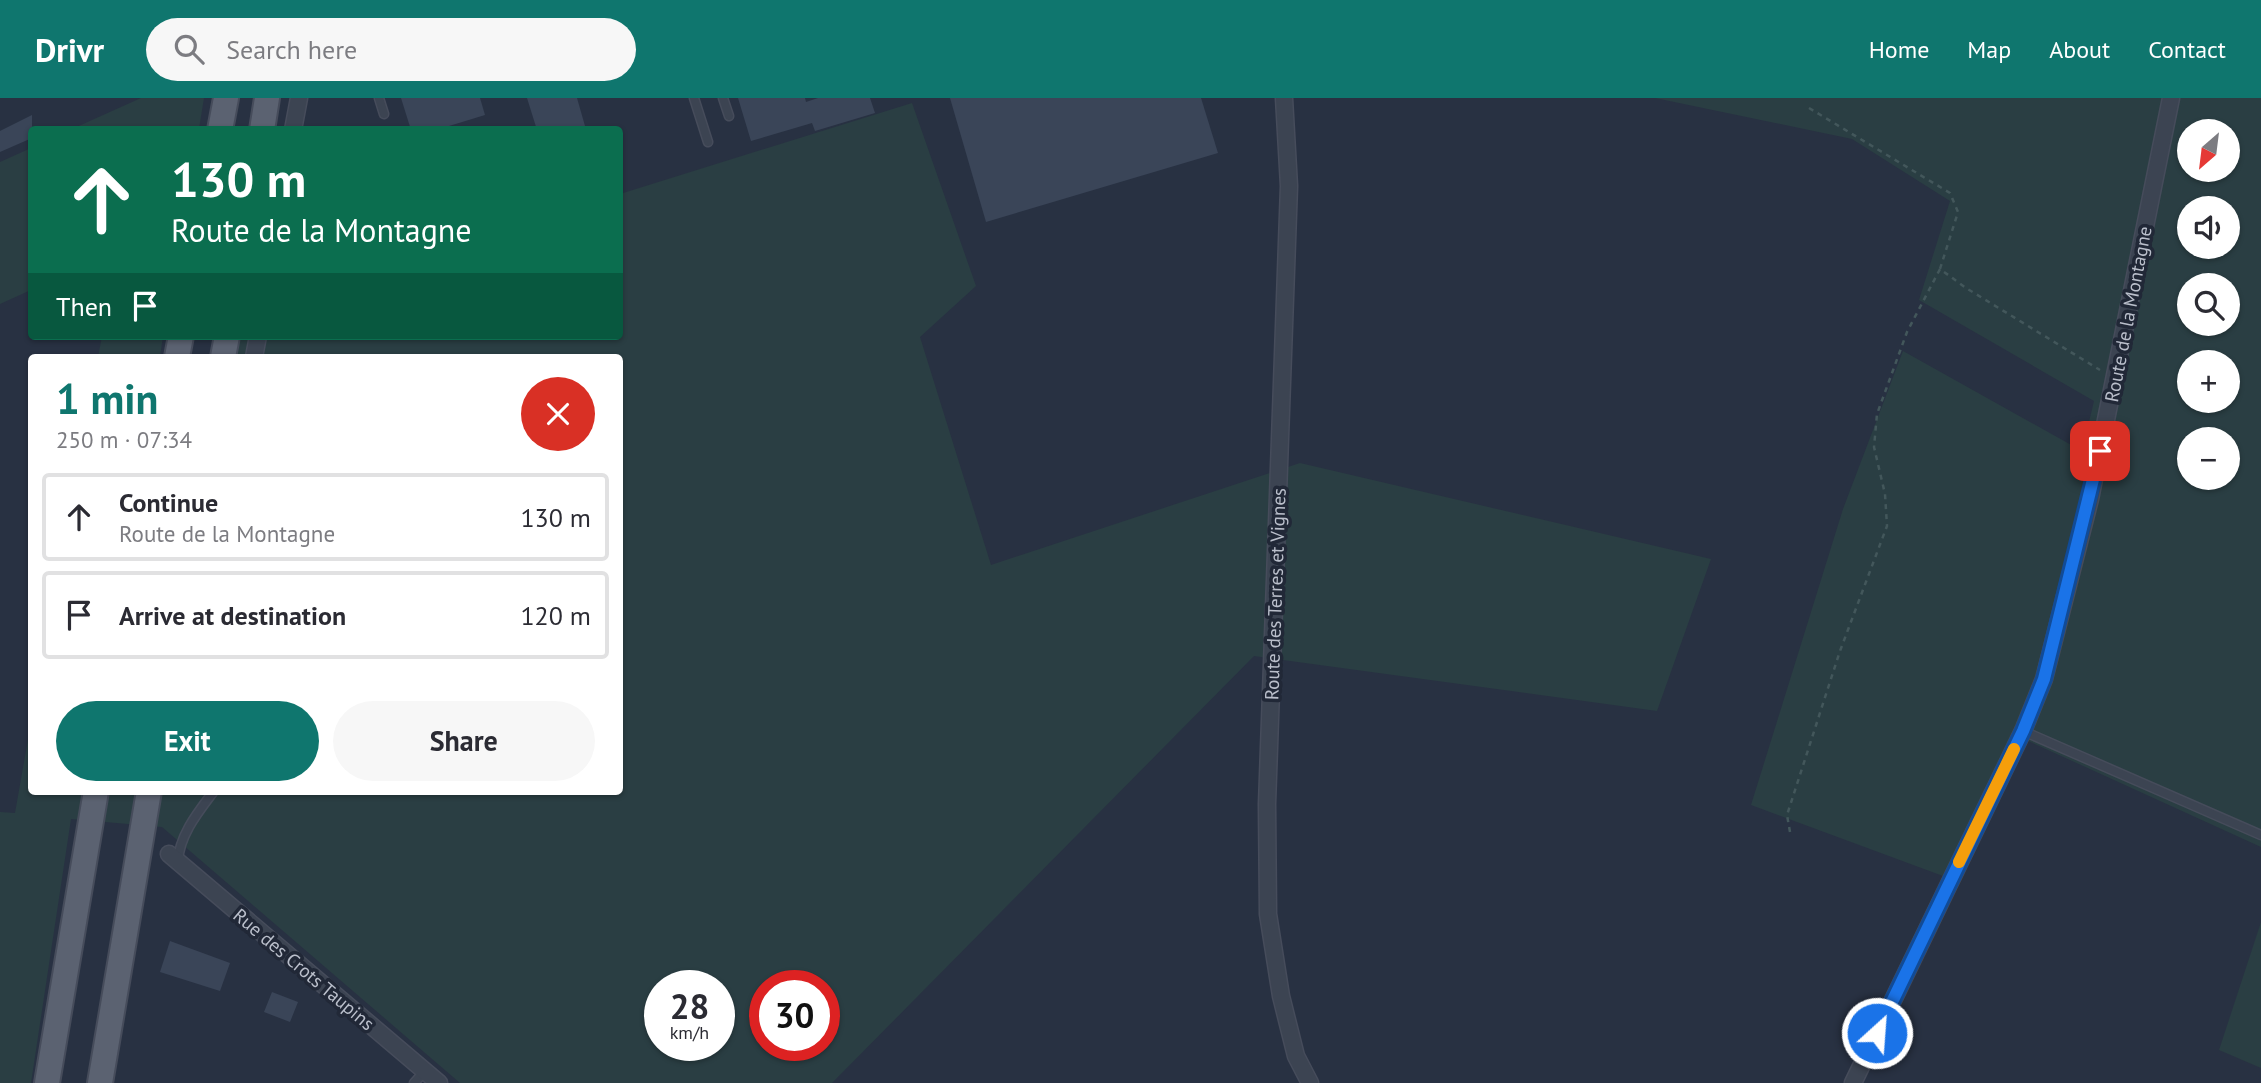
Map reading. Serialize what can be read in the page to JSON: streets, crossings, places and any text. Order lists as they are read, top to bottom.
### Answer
{
  "streets": {
    "street": ["Route de la Montagne", "Route des Terres et Vignes", "Rue des Crots Taupins"]
  },
  "north": "bottom left",
  "page": {
    "header": "Drivr",
    "search": "Search here",
    "nav": [
      "Home",
      "Map",
      "About",
      "Contact"
    ],
    "map_buttons": ["+", "−"],
    "turn": ["130 m", "Route de la Montagne"],
    "then": "Then",
    "heading": ["1 min", "250 m · 07:34"],
    "list": [
      {
        "name": "Continue",
        "note": "Route de la Montagne",
        "value": "130 m"
      },
      {
        "name": "Arrive at destination",
        "value": "120 m"
      }
    ],
    "buttons": ["Exit", "Share"],
    "speed": "28 km/h",
    "limit": "30"
  }
}
